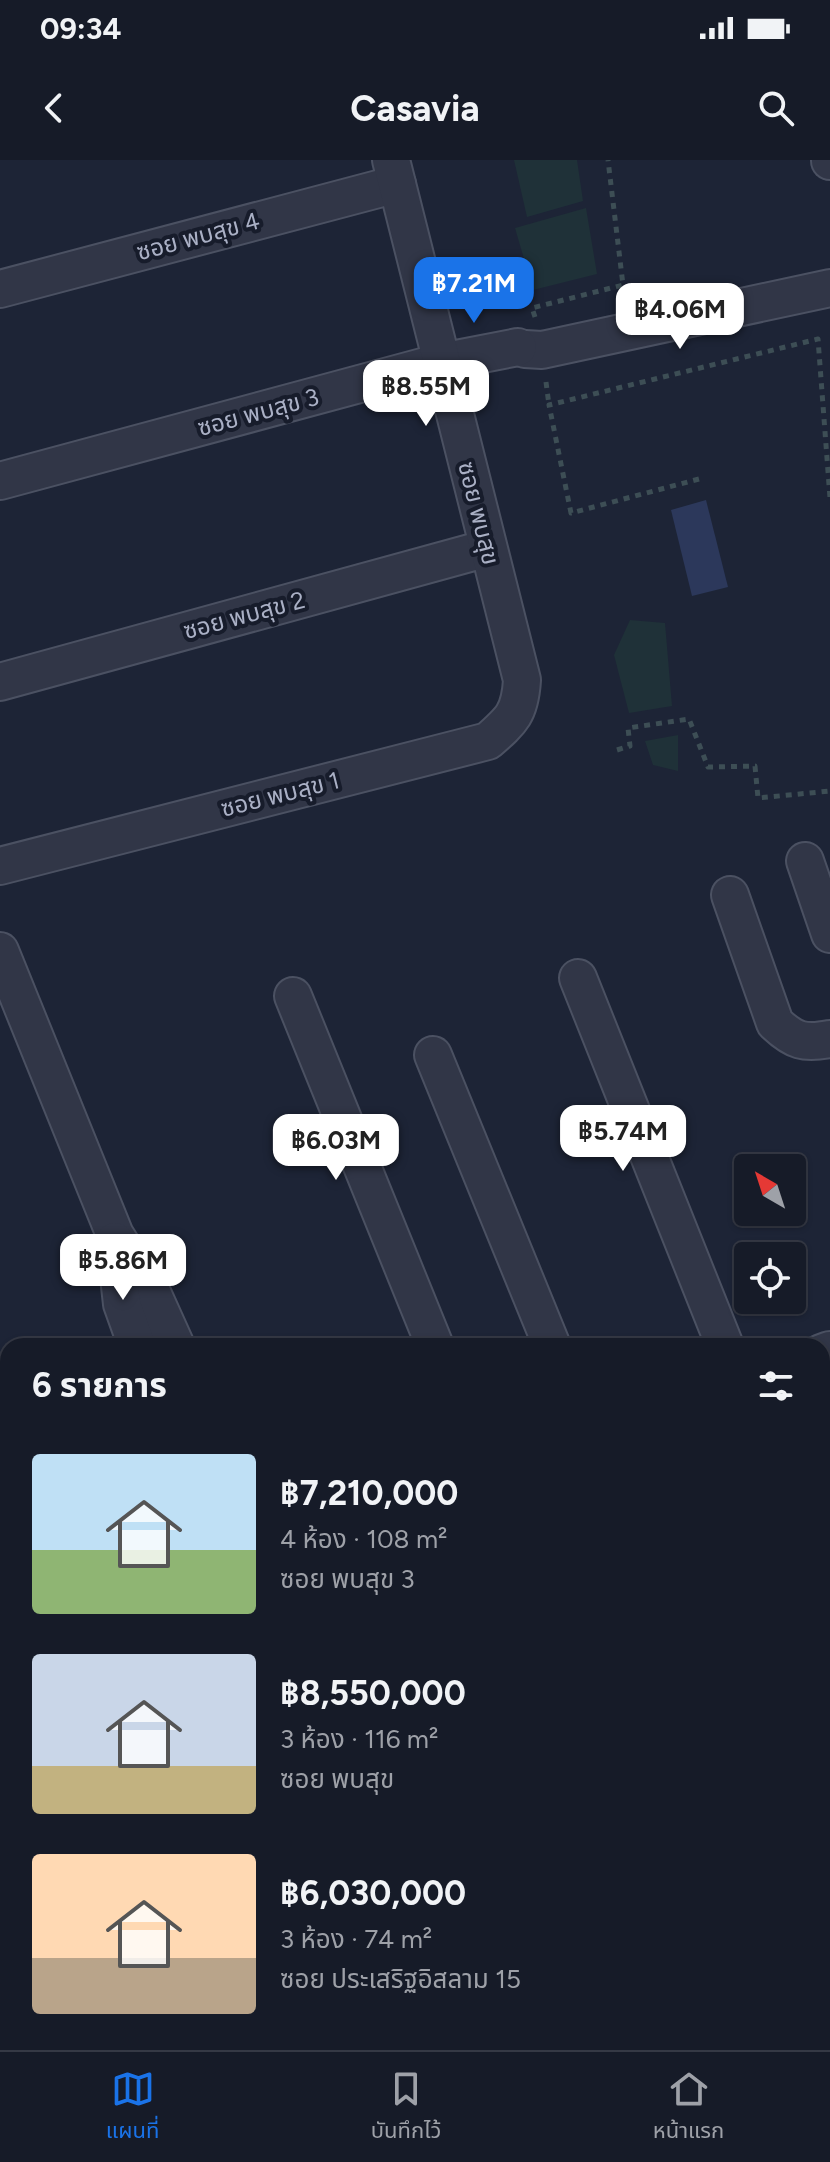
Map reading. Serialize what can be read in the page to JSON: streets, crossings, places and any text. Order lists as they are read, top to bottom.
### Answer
{
  "streets": {
    "street": [
      "ซอย พบสุข 4",
      "ซอย พบสุข 3",
      "ซอย พบสุข",
      "ซอย พบสุข 2",
      "ซอย พบสุข 1"
    ]
  },
  "crossings": [
    ["ซอย พบสุข 4", "ซอย พบสุข"],
    ["ซอย พบสุข 3", "ซอย พบสุข"],
    ["ซอย พบสุข", "ซอย พบสุข 2"],
    ["ซอย พบสุข", "ซอย พบสุข 1"]
  ],
  "north": "top left",
  "page": {
    "status": "09:34",
    "header": "Casavia",
    "price": [
      "฿7.21M",
      "฿4.06M",
      "฿8.55M",
      "฿5.74M",
      "฿6.03M",
      "฿5.86M"
    ],
    "heading": "6 รายการ",
    "list": [
      {
        "name": "฿7,210,000",
        "note": "4 ห้อง · 108 m² · ซอย พบสุข 3"
      },
      {
        "name": "฿8,550,000",
        "note": "3 ห้อง · 116 m² · ซอย พบสุข"
      },
      {
        "name": "฿6,030,000",
        "note": "3 ห้อง · 74 m² · ซอย ประเสริฐอิสลาม 15"
      }
    ],
    "tabs": ["แผนที่", "บันทึกไว้", "หน้าแรก"]
  }
}
